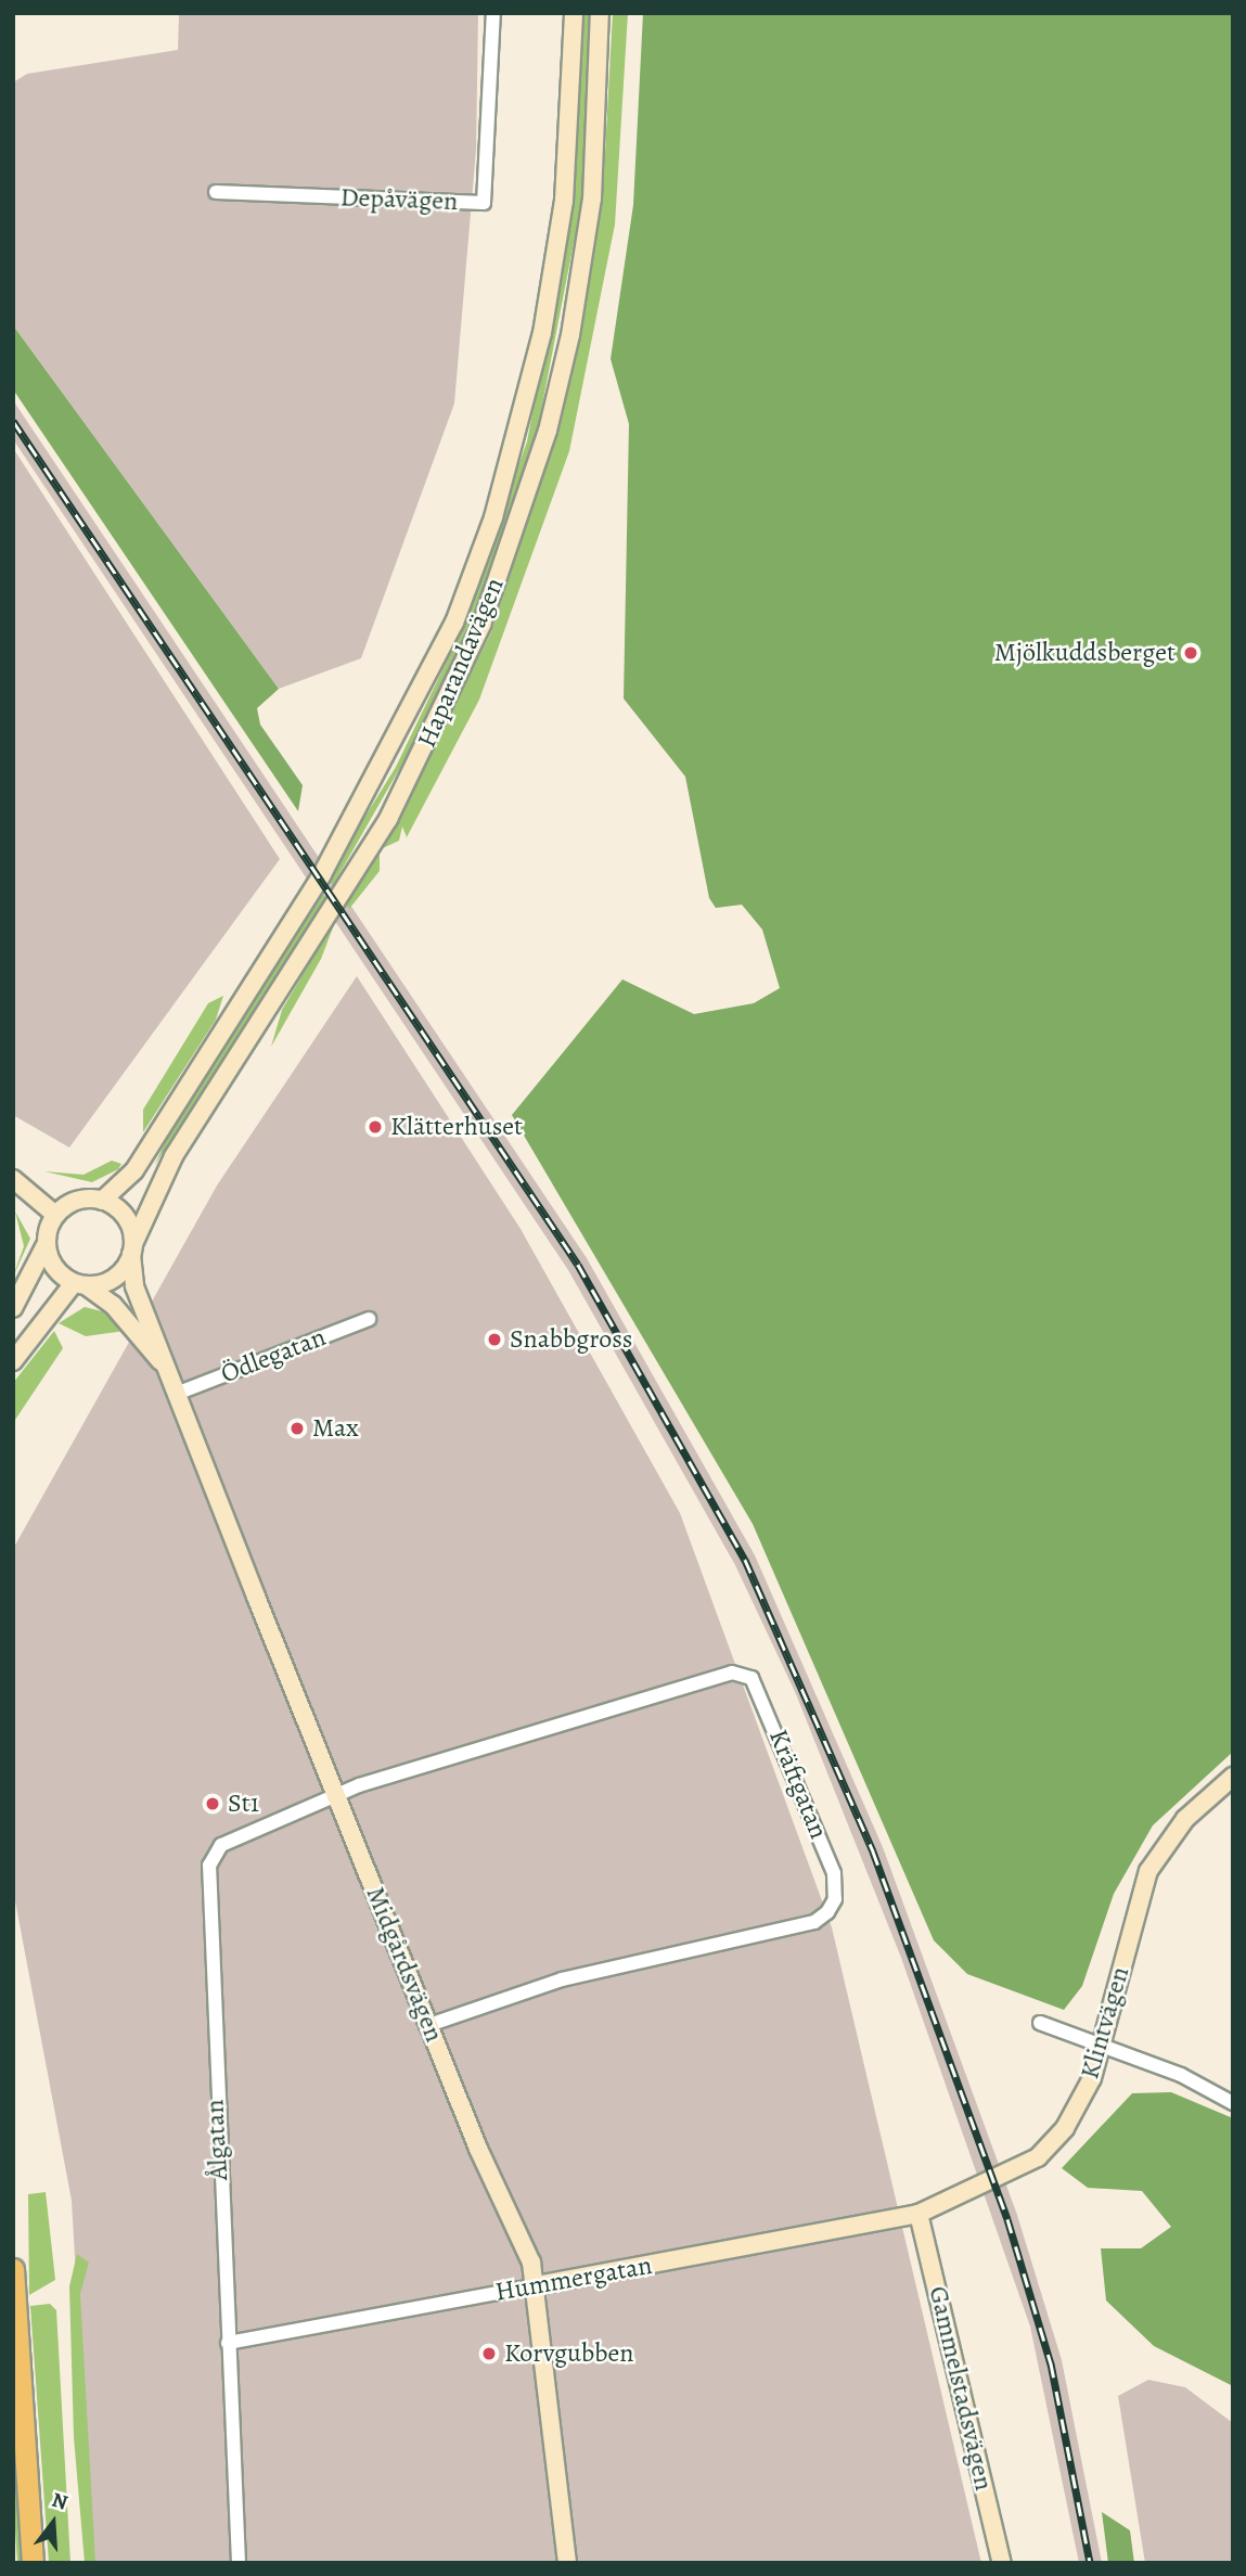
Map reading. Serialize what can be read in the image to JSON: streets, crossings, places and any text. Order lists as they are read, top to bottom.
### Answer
{
  "streets": {
    "main road": [
      "Haparandavägen",
      "Midgårdsvägen",
      "Klintvägen",
      "Hummergatan",
      "Gammelstadsvägen"
    ],
    "street": [
      "Depåvägen",
      "Ödlegatan",
      "Kräftgatan",
      "Ålgatan"
    ]
  },
  "crossings": [
    ["Haparandavägen", "Midgårdsvägen"],
    ["Ödlegatan", "Midgårdsvägen"],
    ["Kräftgatan", "Midgårdsvägen"],
    ["Kräftgatan", "Ålgatan"],
    ["Midgårdsvägen", "Ålgatan"],
    ["Midgårdsvägen", "Hummergatan"],
    ["Klintvägen", "Hummergatan"],
    ["Klintvägen", "Gammelstadsvägen"],
    ["Ålgatan", "Hummergatan"],
    ["Hummergatan", "Gammelstadsvägen"]
  ],
  "places": [
    "Mjölkuddsberget",
    "Klätterhuset",
    "Snabbgross",
    "Max",
    "St1",
    "Korvgubben"
  ],
  "north": "top"
}
